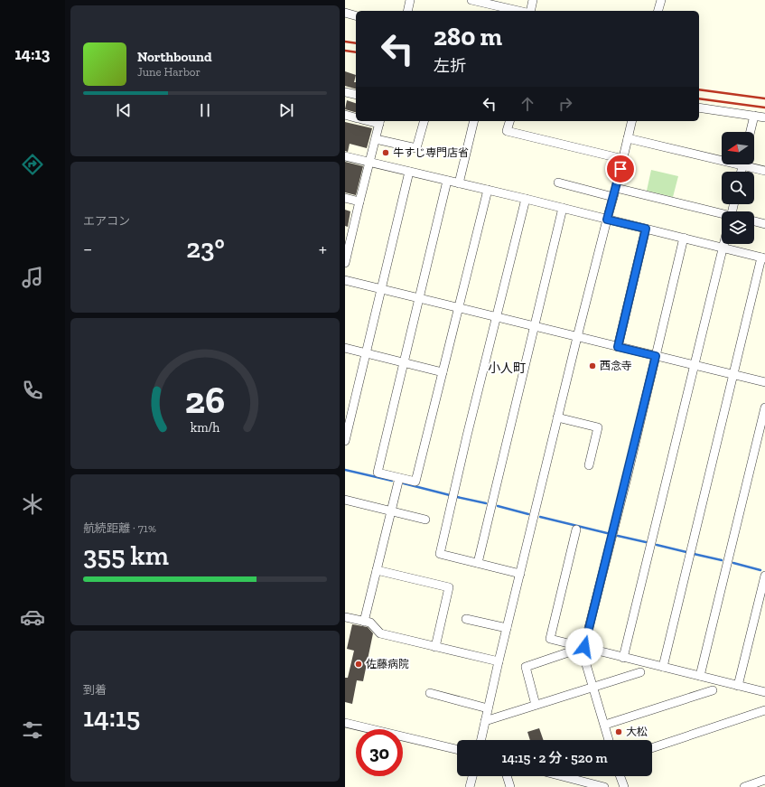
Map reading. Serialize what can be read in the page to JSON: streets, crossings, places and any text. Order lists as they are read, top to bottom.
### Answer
{
  "districts": ["小人町"],
  "places": [
    "牛すじ専門店省",
    "西念寺",
    "佐藤病院",
    "大松"
  ],
  "north": "left",
  "page": {
    "tabs": "14:13",
    "turn": ["280 m", "左折"],
    "song": ["Northbound", "June Harbor"],
    "tile": [
      "エアコン",
      ["航続距離 · 71%", "355 km"],
      ["到着", "14:15"]
    ],
    "heat": ["−", "23°", "+"],
    "limit": "30",
    "trip": "14:15 · 2 分 · 520 m",
    "gauge": ["26", "km/h"]
  }
}
